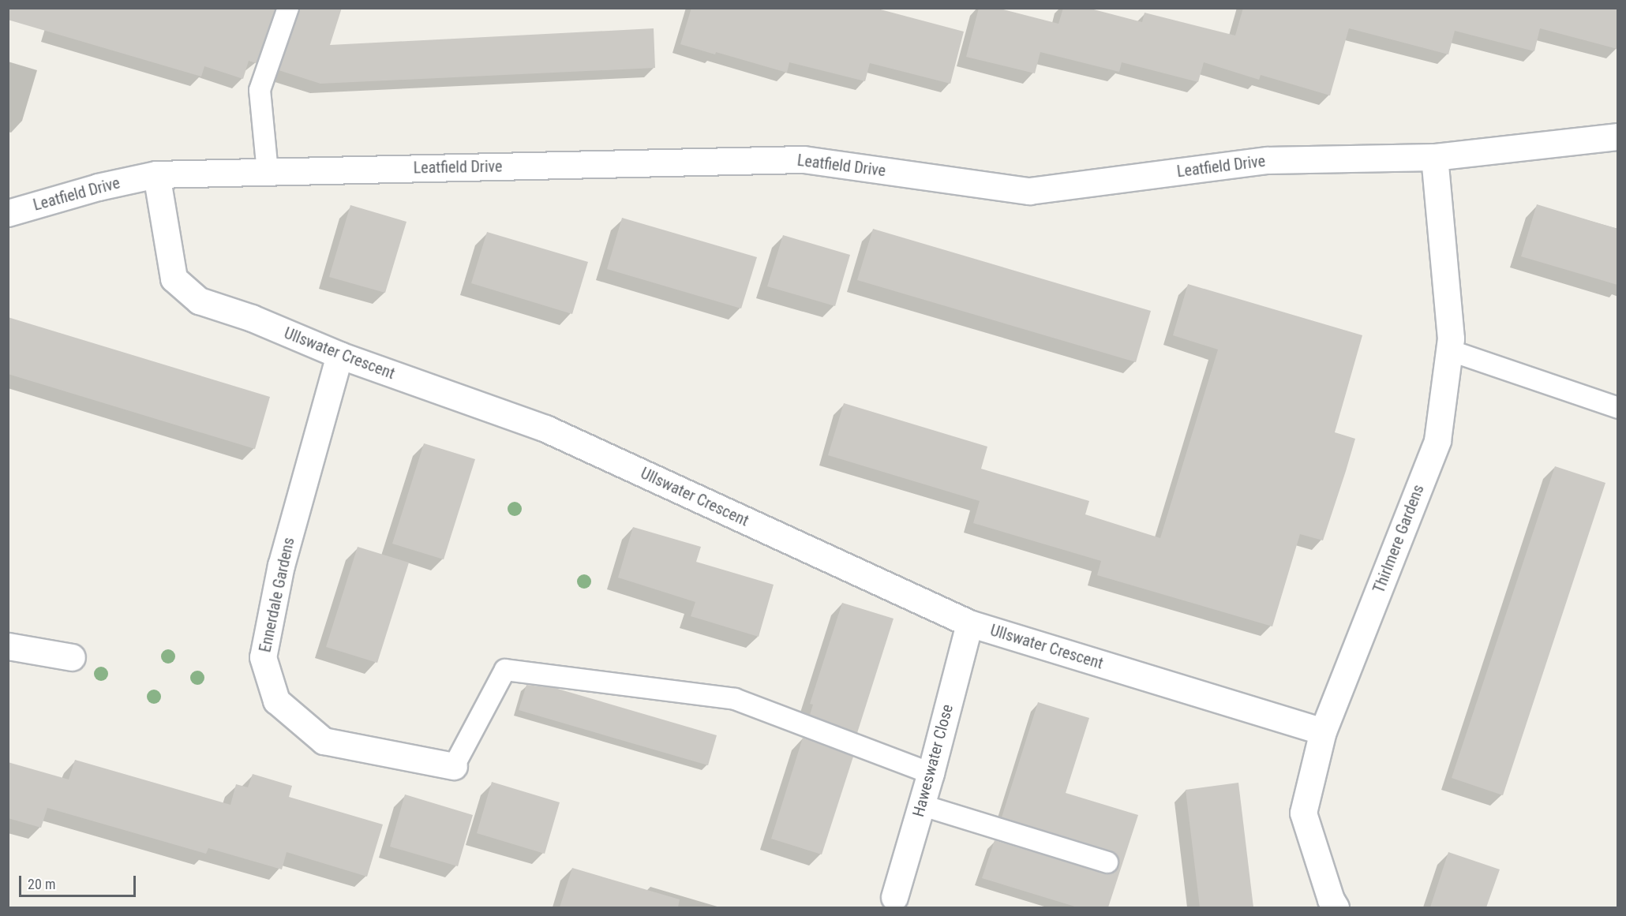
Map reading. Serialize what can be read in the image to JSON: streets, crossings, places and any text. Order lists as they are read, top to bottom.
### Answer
{
  "streets": {
    "street": [
      "Leatfield Drive",
      "Ullswater Crescent",
      "Thirlmere Gardens",
      "Ennerdale Gardens",
      "Haweswater Close"
    ]
  },
  "crossings": [
    ["Leatfield Drive", "Ullswater Crescent"],
    ["Leatfield Drive", "Thirlmere Gardens"],
    ["Ullswater Crescent", "Thirlmere Gardens"],
    ["Ullswater Crescent", "Ennerdale Gardens"],
    ["Ullswater Crescent", "Haweswater Close"]
  ],
  "scale_bar": "20 m"
}
